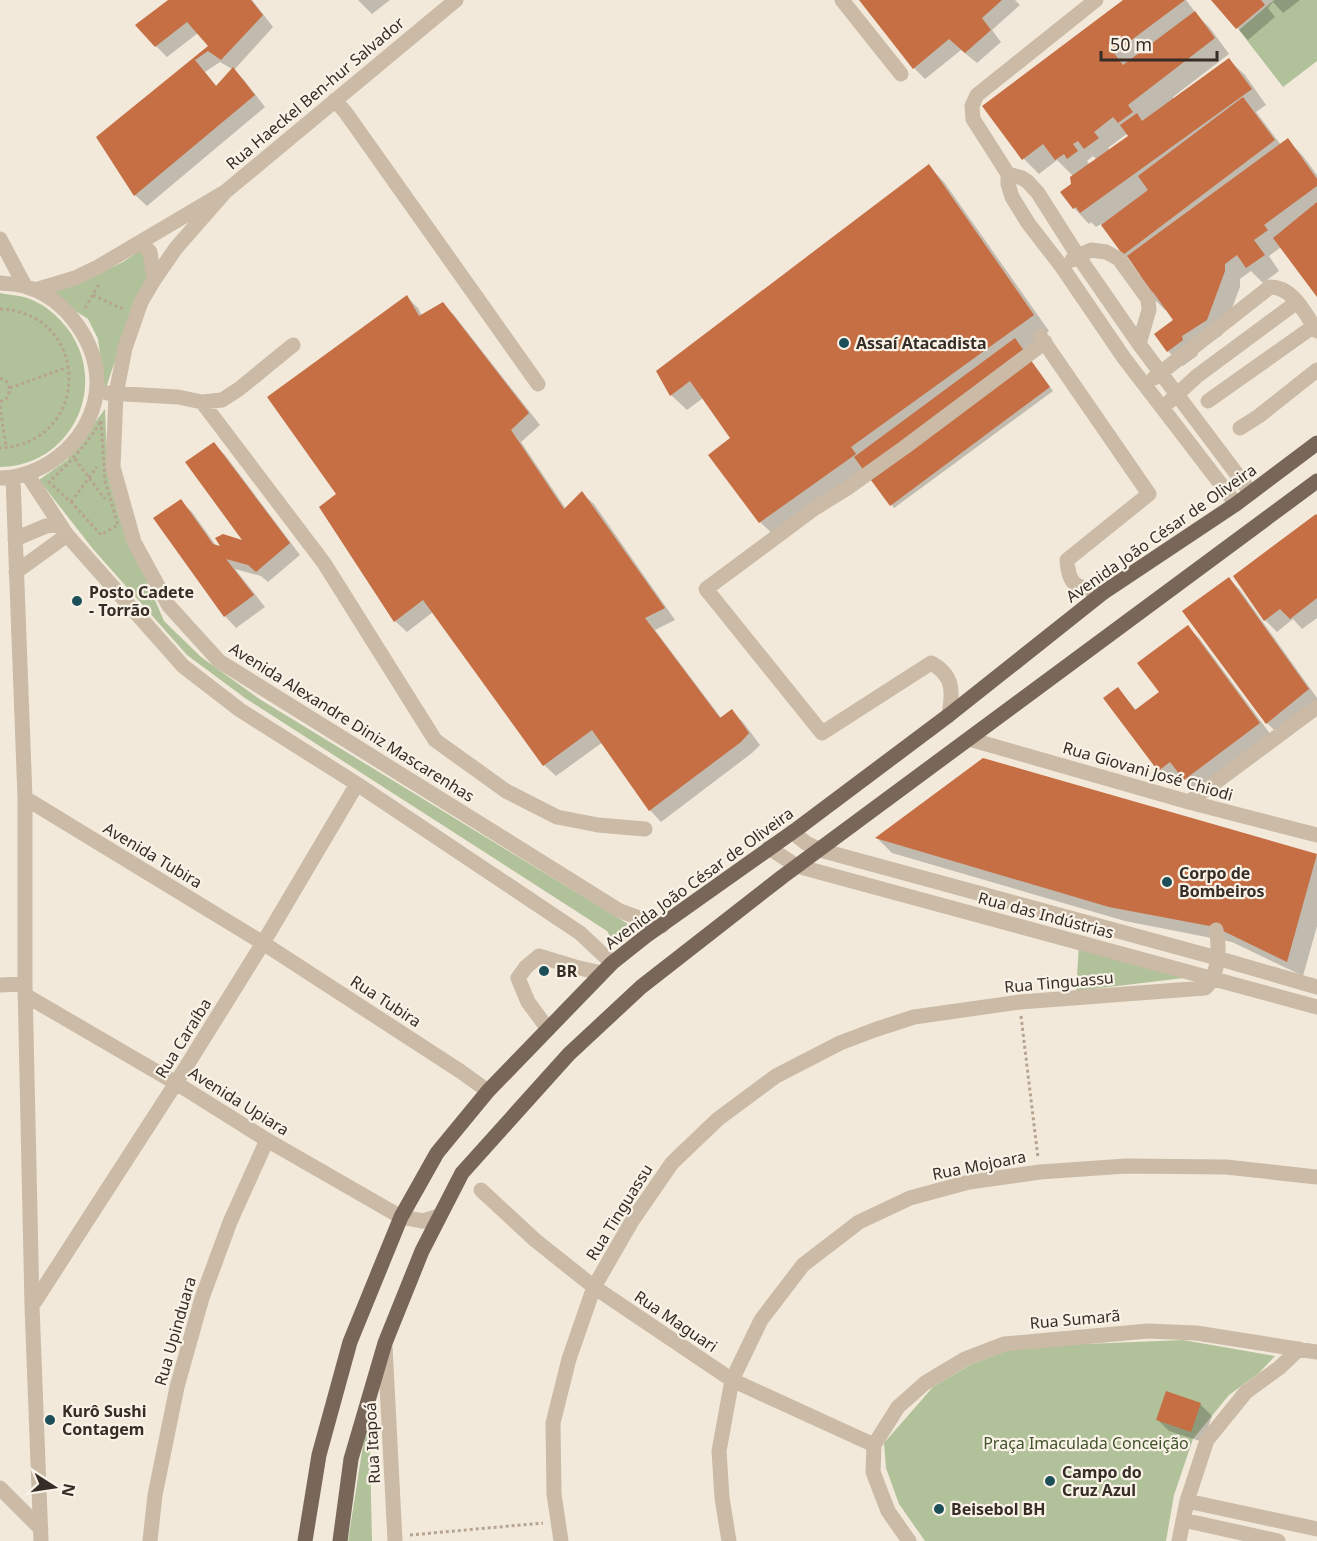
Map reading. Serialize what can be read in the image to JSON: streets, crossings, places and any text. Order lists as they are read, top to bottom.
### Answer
{
  "streets": {
    "main road": ["Avenida João César de Oliveira"],
    "street": [
      "Rua Haeckel Ben-hur Salvador",
      "Avenida Alexandre Diniz Mascarenhas",
      "Rua Giovani José Chiodi",
      "Avenida Tubira",
      "Rua das Indústrias",
      "Rua Tinguassu",
      "Rua Tubira",
      "Rua Caraíba",
      "Avenida Upiara",
      "Rua Mojoara",
      "Rua Sumarã",
      "Rua Maguari",
      "Rua Upinduara",
      "Rua Itapoá"
    ]
  },
  "crossings": [
    ["Rua Haeckel Ben-hur Salvador", "Avenida Alexandre Diniz Mascarenhas"],
    ["Avenida João César de Oliveira", "Avenida Alexandre Diniz Mascarenhas"],
    ["Avenida João César de Oliveira", "Rua das Indústrias"],
    ["Avenida João César de Oliveira", "Rua Tubira"],
    ["Avenida João César de Oliveira", "Avenida Upiara"],
    ["Avenida Tubira", "Rua Tubira"],
    ["Avenida Tubira", "Rua Caraíba"],
    ["Rua das Indústrias", "Rua Tinguassu"],
    ["Rua Tinguassu", "Rua Maguari"],
    ["Rua Tubira", "Rua Caraíba"],
    ["Rua Caraíba", "Avenida Upiara"],
    ["Avenida Upiara", "Rua Upinduara"],
    ["Rua Mojoara", "Rua Maguari"],
    ["Rua Sumarã", "Rua Maguari"]
  ],
  "parks": ["Praça Imaculada Conceição"],
  "places": [
    "Assaí Atacadista",
    "Posto Cadete - Torrão",
    "Corpo de Bombeiros",
    "BR",
    "Kurô Sushi Contagem",
    "Campo do Cruz Azul",
    "Beisebol BH"
  ],
  "scale_bar": "50 m",
  "north": "right"
}
